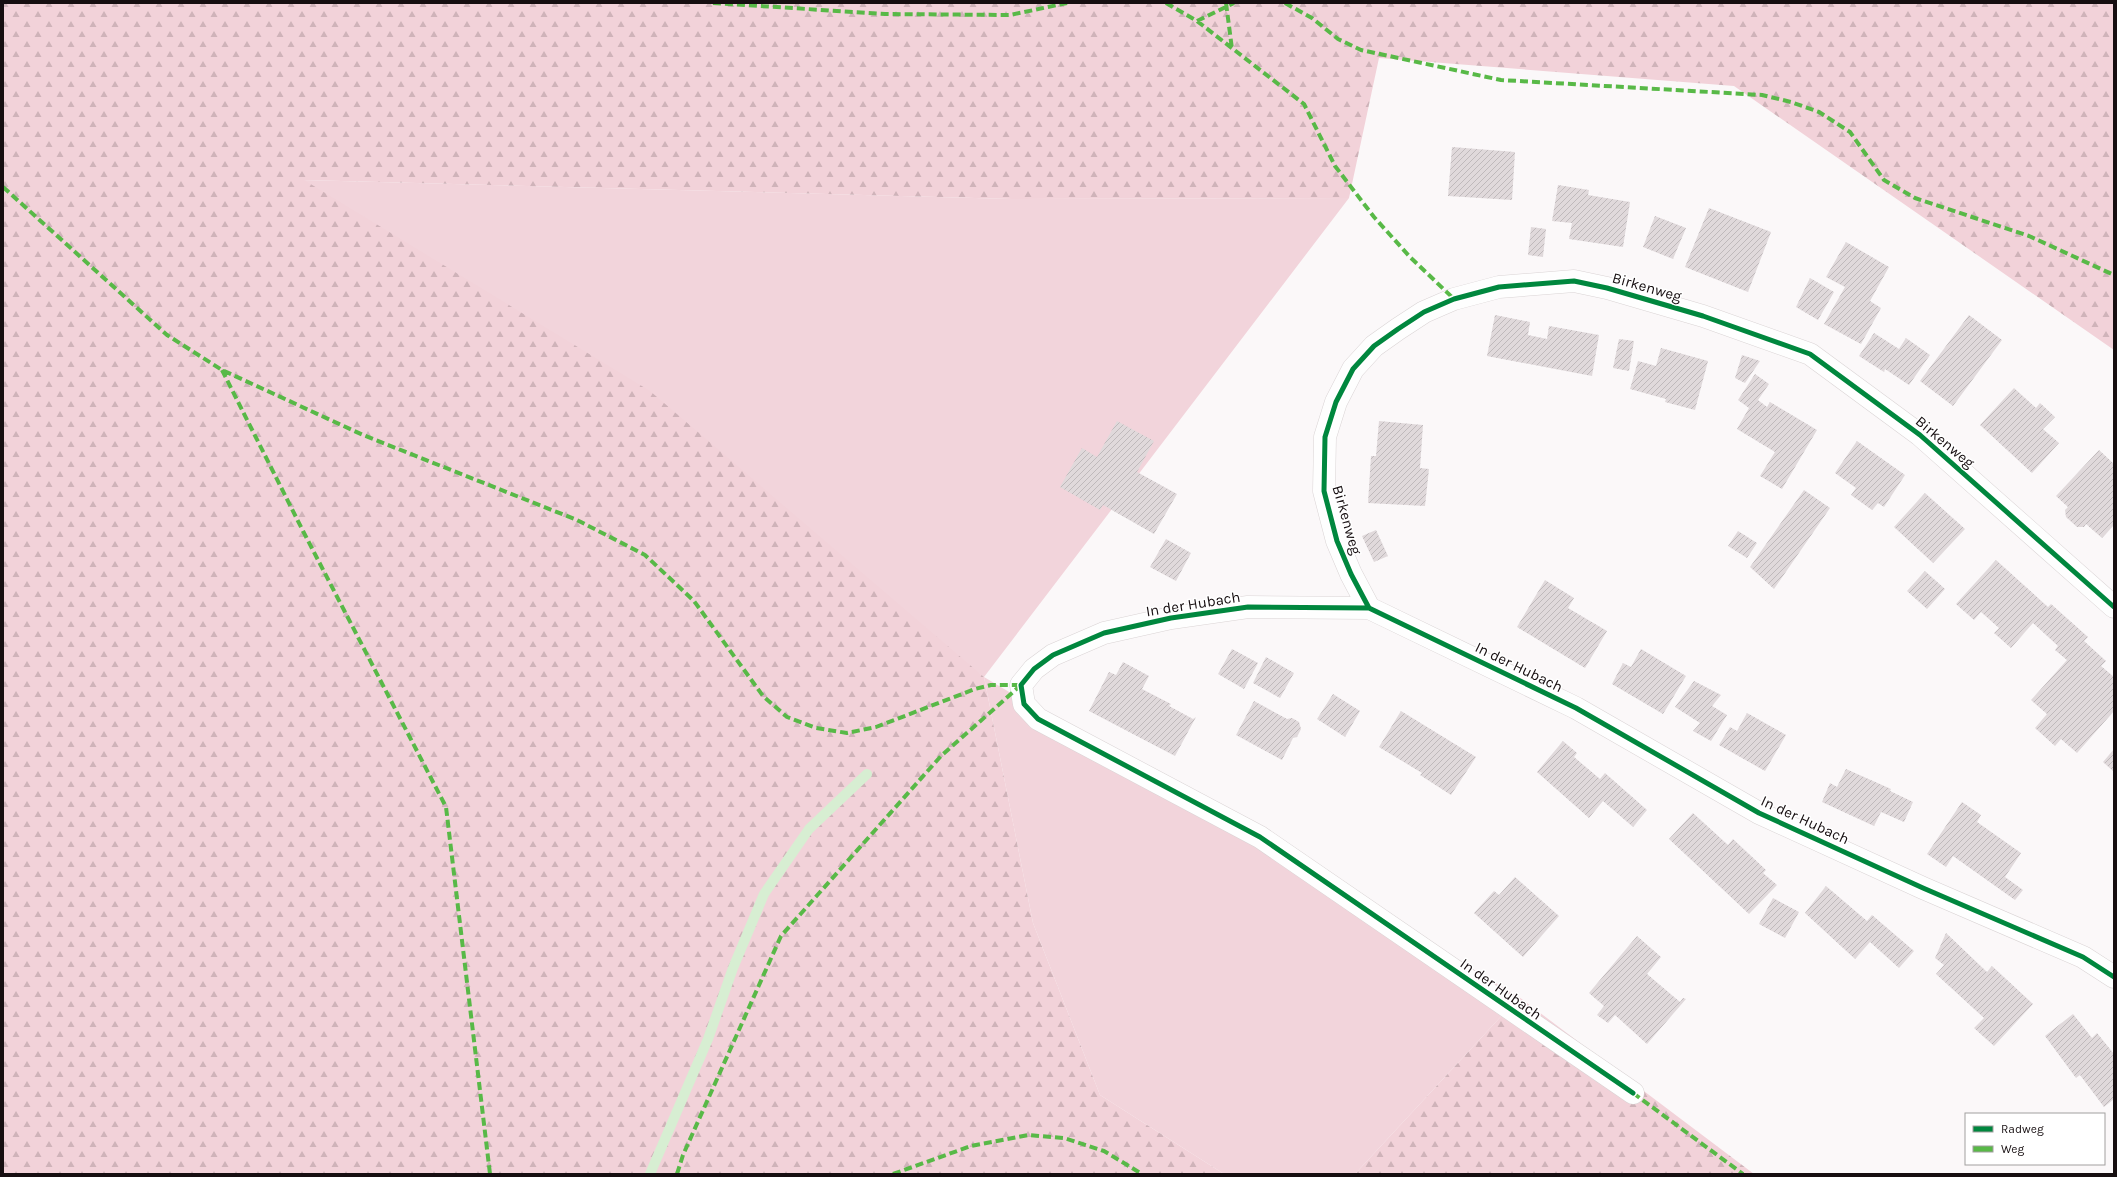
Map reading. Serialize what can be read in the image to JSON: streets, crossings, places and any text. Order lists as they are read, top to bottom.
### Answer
{
  "streets": {
    "street": ["Birkenweg", "In der Hubach"]
  },
  "crossings": [
    ["Birkenweg", "In der Hubach"]
  ],
  "legend": ["Radweg", "Weg"]
}
